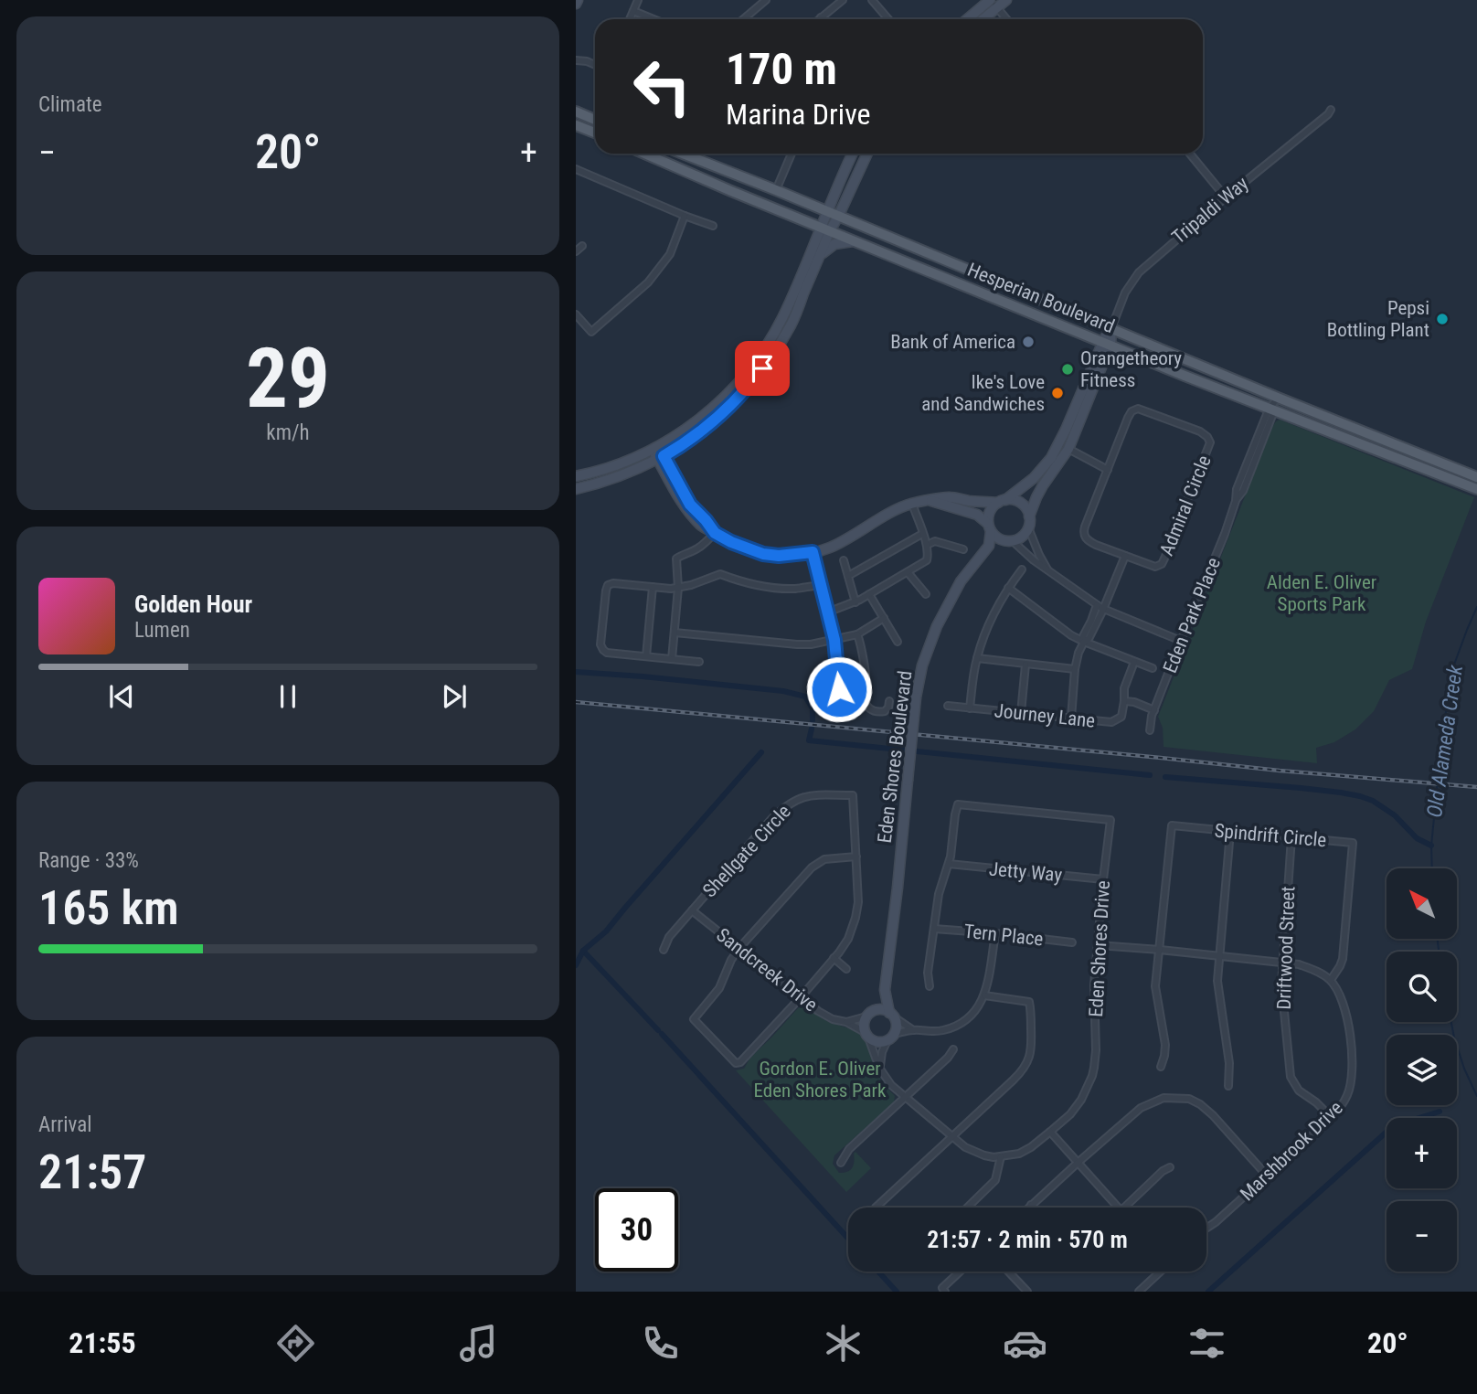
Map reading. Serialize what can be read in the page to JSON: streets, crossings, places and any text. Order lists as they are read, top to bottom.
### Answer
{
  "streets": {
    "main road": ["Hesperian Boulevard"],
    "street": [
      "Tripaldi Way",
      "Admiral Circle",
      "Eden Park Place",
      "Journey Lane",
      "Eden Shores Boulevard",
      "Spindrift Circle",
      "Shellgate Circle",
      "Jetty Way",
      "Tern Place",
      "Driftwood Street",
      "Eden Shores Drive",
      "Sandcreek Drive",
      "Marshbrook Drive"
    ]
  },
  "crossings": [
    ["Tripaldi Way", "Hesperian Boulevard"],
    ["Hesperian Boulevard", "Eden Park Place"],
    ["Eden Shores Boulevard", "Eden Shores Drive"],
    ["Eden Shores Boulevard", "Sandcreek Drive"],
    ["Spindrift Circle", "Driftwood Street"],
    ["Spindrift Circle", "Marshbrook Drive"],
    ["Shellgate Circle", "Sandcreek Drive"],
    ["Jetty Way", "Eden Shores Drive"],
    ["Tern Place", "Eden Shores Drive"],
    ["Driftwood Street", "Marshbrook Drive"],
    ["Eden Shores Drive", "Sandcreek Drive"]
  ],
  "water": ["Old Alameda Creek"],
  "parks": ["Alden E. Oliver Sports Park", "Gordon E. Oliver Eden Shores Park"],
  "places": [
    "Pepsi Bottling Plant",
    "Bank of America",
    "Orangetheory Fitness",
    "Ike's Love and Sandwiches"
  ],
  "north": "top left",
  "page": {
    "tile": [
      "Climate",
      ["29", "km/h"],
      ["Range · 33%", "165 km"],
      ["Arrival", "21:57"]
    ],
    "turn": ["170 m", "Marina Drive"],
    "heat": ["−", "20°", "+"],
    "song": ["Golden Hour", "Lumen"],
    "map_buttons": ["+", "−"],
    "limit": "30",
    "trip": "21:57 · 2 min · 570 m",
    "tabs": ["21:55", "20°"]
  }
}
